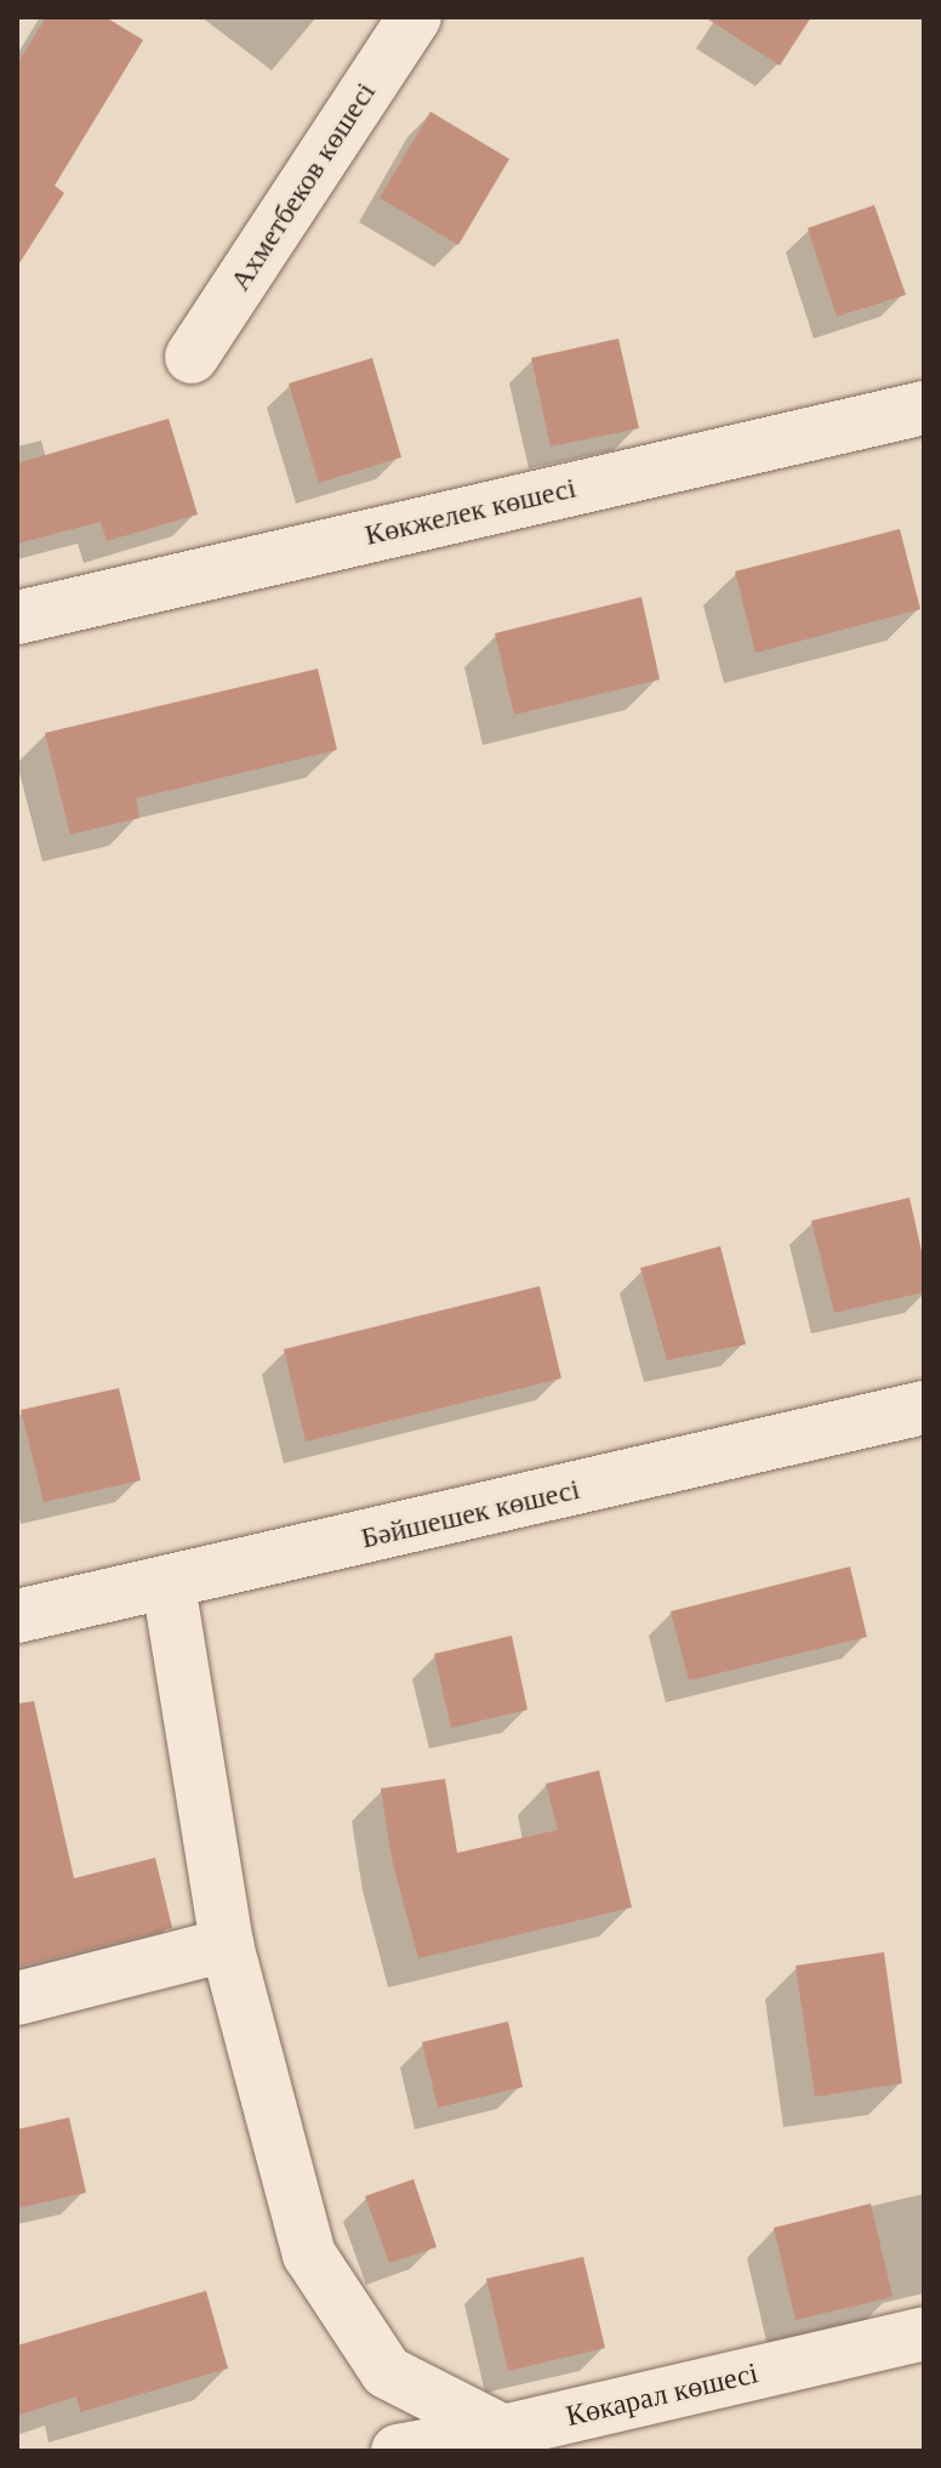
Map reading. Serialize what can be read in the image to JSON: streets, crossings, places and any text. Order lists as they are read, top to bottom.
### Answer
{
  "streets": {
    "street": [
      "Ахметбеков көшесі",
      "Көкжелек көшесі",
      "Бәйшешек көшесі",
      "Көкарал көшесі"
    ]
  }
}
